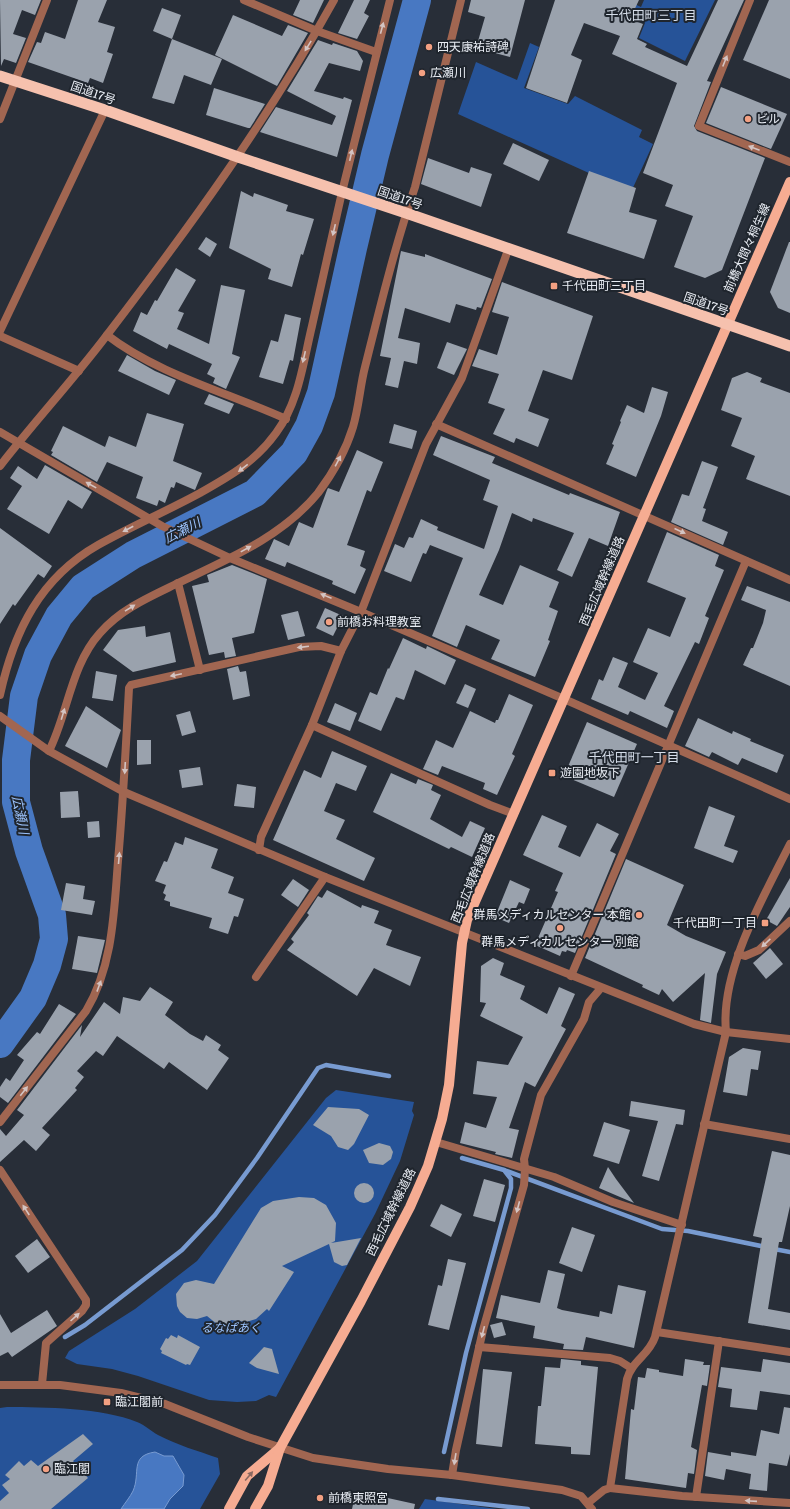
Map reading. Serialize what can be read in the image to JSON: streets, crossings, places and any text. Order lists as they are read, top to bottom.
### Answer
{
  "streets": {
    "highway": ["国道17号"],
    "main road": ["前橋大間々桐生線", "西毛広域幹線道路"]
  },
  "crossings": [
    ["国道17号", "前橋大間々桐生線"],
    ["国道17号", "西毛広域幹線道路"],
    ["前橋大間々桐生線", "西毛広域幹線道路"]
  ],
  "districts": ["千代田町三丁目", "千代田町一丁目"],
  "water": ["広瀬川"],
  "parks": ["るなぱあく"],
  "places": {
    "other": [
      "四天康祐詩碑",
      "広瀬川",
      "ビル",
      "前橋お料理教室",
      "群馬メディカルセンター 本館",
      "群馬メディカルセンター 別館",
      "臨江閣",
      "前橋東照宮"
    ],
    "transit": [
      "千代田町三丁目",
      "遊園地坂下",
      "千代田町一丁目",
      "臨江閣前"
    ]
  }
}
